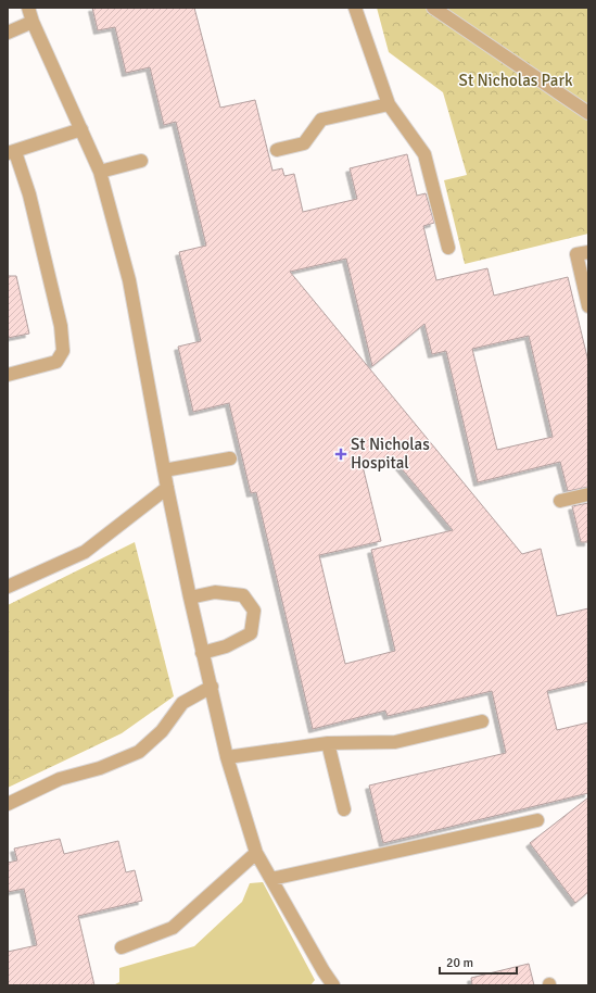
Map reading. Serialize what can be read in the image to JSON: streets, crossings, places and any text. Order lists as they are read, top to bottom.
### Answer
{
  "parks": ["St Nicholas Park"],
  "places": {
    "health": ["St Nicholas Hospital"]
  },
  "scale_bar": "20 m"
}
